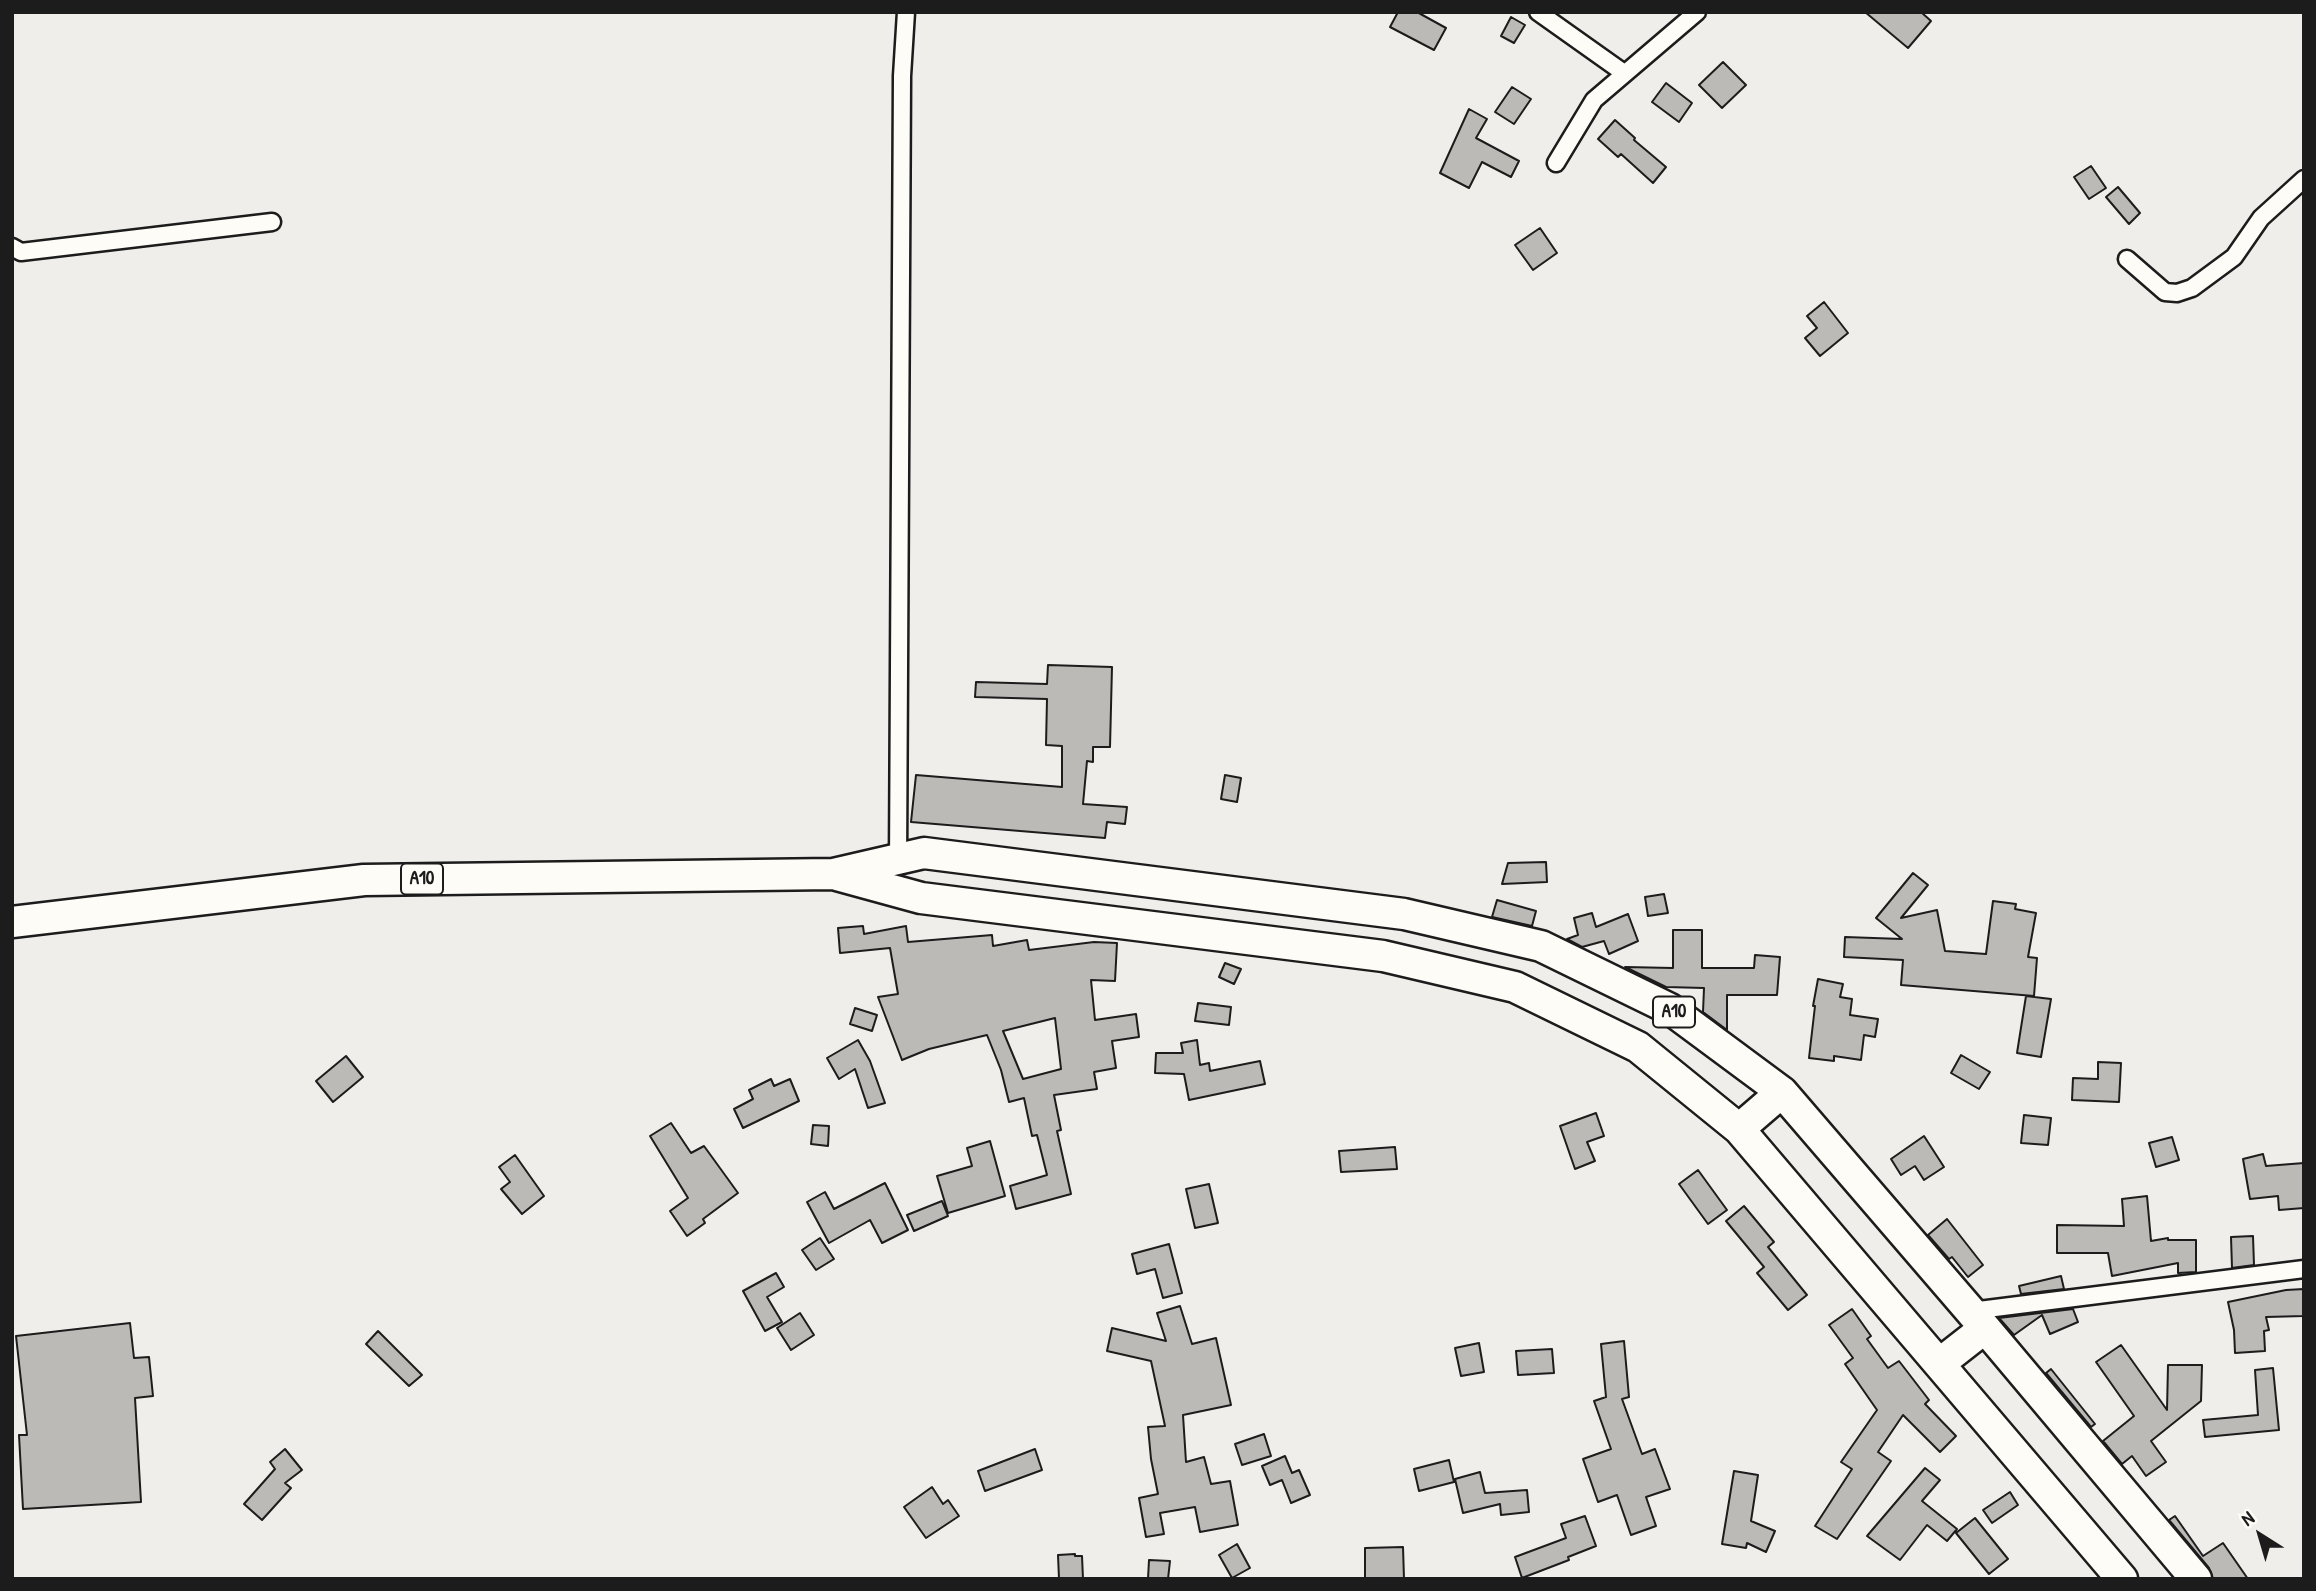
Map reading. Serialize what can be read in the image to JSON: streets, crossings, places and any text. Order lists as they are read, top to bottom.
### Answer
{
  "streets": {
    "highway": ["A10"]
  },
  "north": "top left"
}
